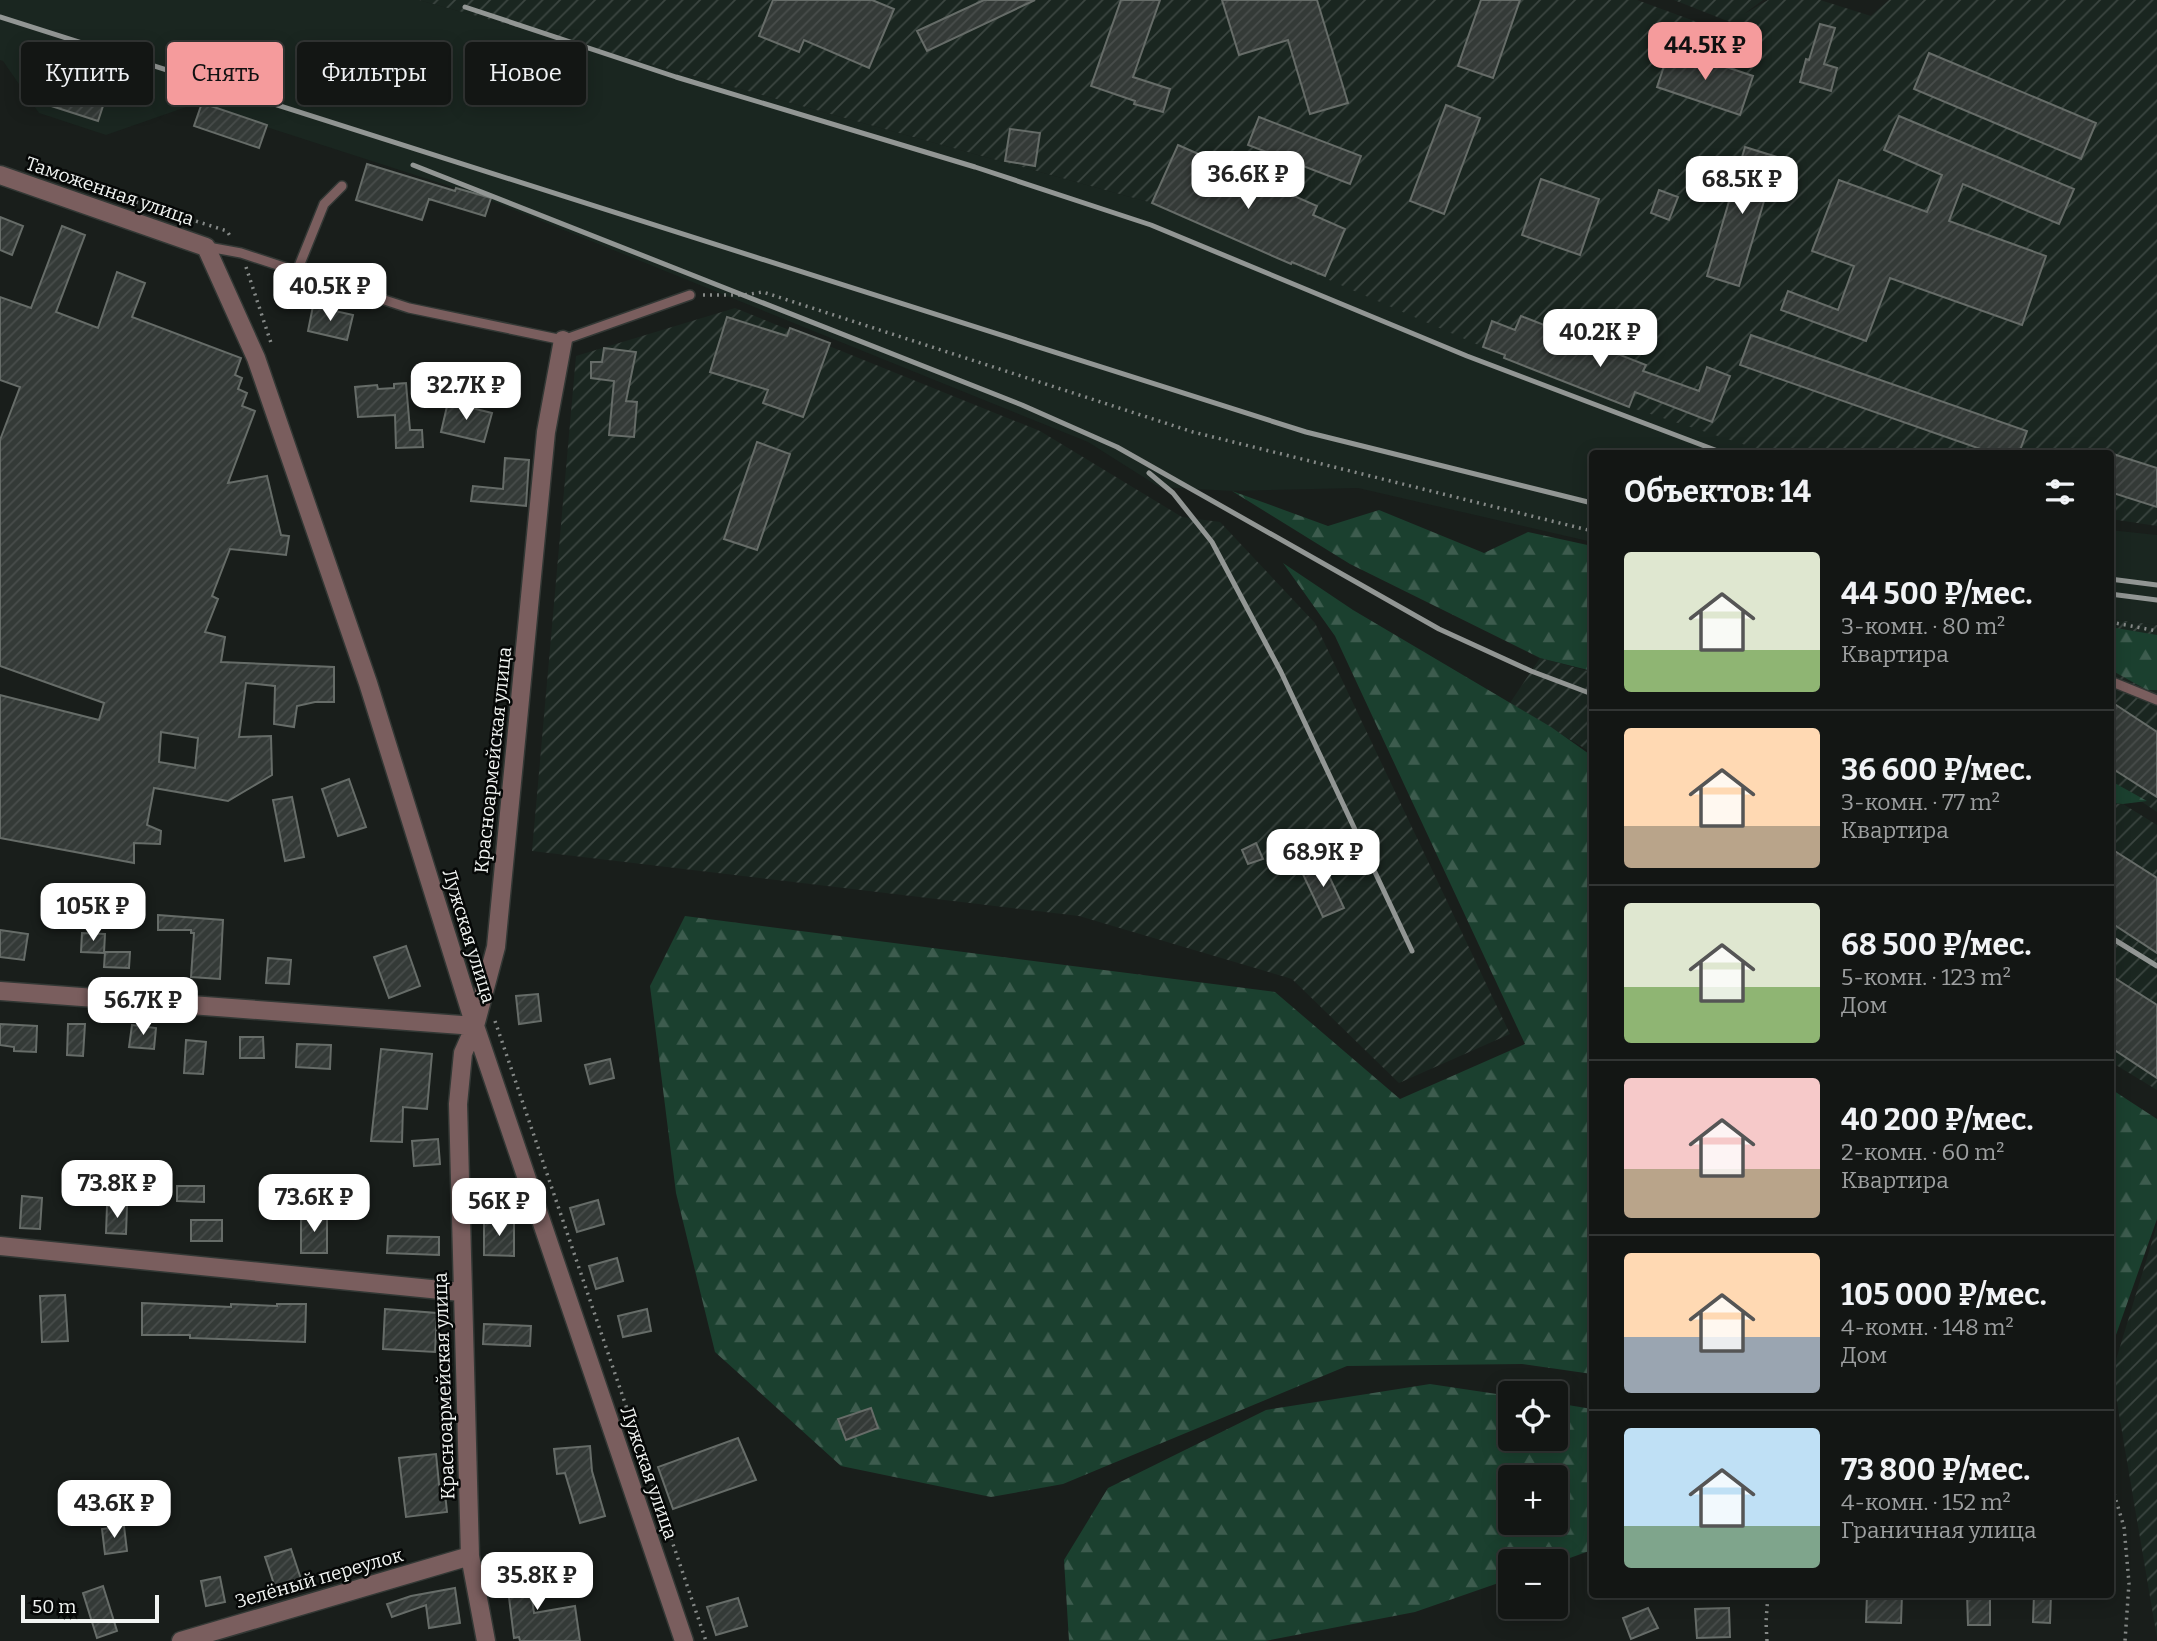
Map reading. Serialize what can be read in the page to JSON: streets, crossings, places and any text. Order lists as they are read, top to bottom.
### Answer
{
  "streets": {
    "street": [
      "Таможенная улица",
      "Красноармейская улица",
      "Лужская улица",
      "Зелёный переулок"
    ]
  },
  "crossings": [
    ["Таможенная улица", "Лужская улица"],
    ["Красноармейская улица", "Лужская улица"],
    ["Красноармейская улица", "Зелёный переулок"]
  ],
  "scale_bar": "50 m",
  "page": {
    "price": [
      "44.5K ₽",
      "36.6K ₽",
      "68.5K ₽",
      "40.5K ₽",
      "40.2K ₽",
      "32.7K ₽",
      "68.9K ₽",
      "105K ₽",
      "56.7K ₽",
      "73.8K ₽",
      "73.6K ₽",
      "56K ₽",
      "43.6K ₽",
      "35.8K ₽"
    ],
    "chip": [
      "Купить",
      "Снять",
      "Фильтры",
      "Новое"
    ],
    "heading": "Объектов: 14",
    "list": [
      {
        "name": "44 500 ₽/мес.",
        "note": "3-комн. · 80 m² · Квартира"
      },
      {
        "name": "36 600 ₽/мес.",
        "note": "3-комн. · 77 m² · Квартира"
      },
      {
        "name": "68 500 ₽/мес.",
        "note": "5-комн. · 123 m² · Дом"
      },
      {
        "name": "40 200 ₽/мес.",
        "note": "2-комн. · 60 m² · Квартира"
      },
      {
        "name": "105 000 ₽/мес.",
        "note": "4-комн. · 148 m² · Дом"
      },
      {
        "name": "73 800 ₽/мес.",
        "note": "4-комн. · 152 m² · Граничная улица"
      }
    ],
    "map_buttons": ["+", "−"],
    "scale": "50 m"
  }
}
